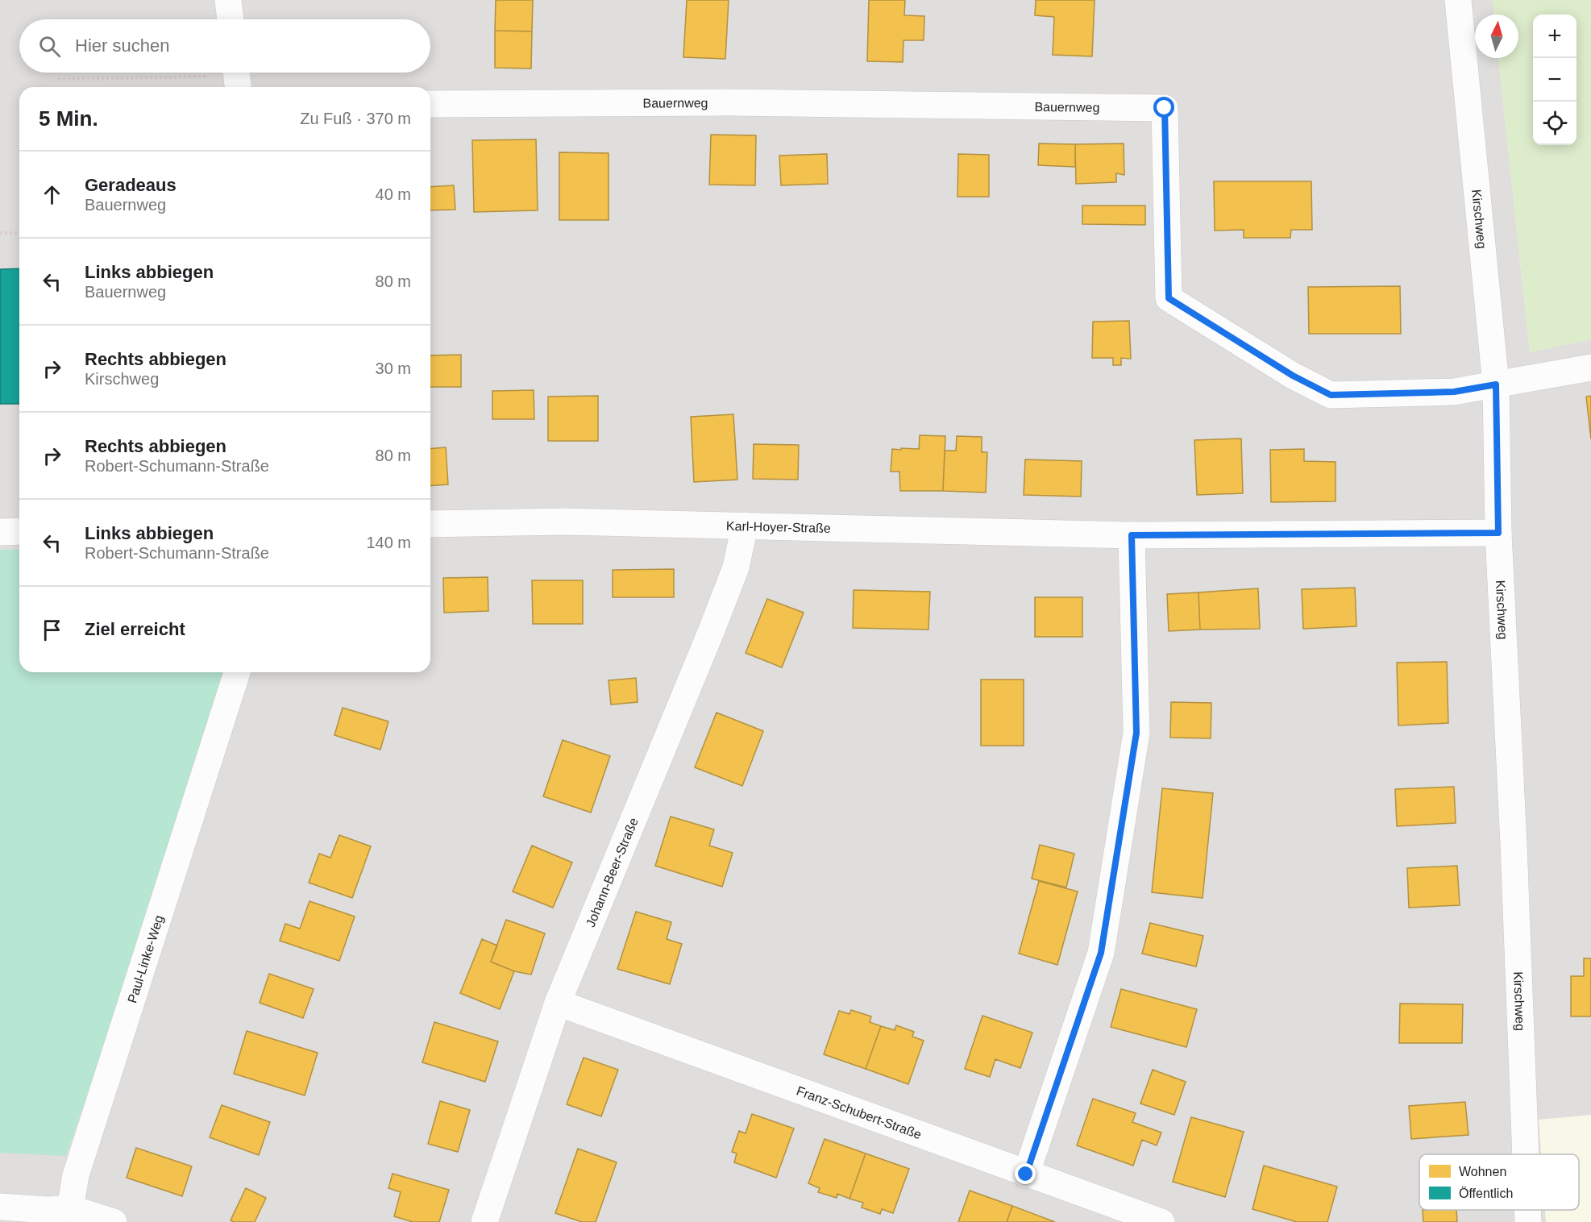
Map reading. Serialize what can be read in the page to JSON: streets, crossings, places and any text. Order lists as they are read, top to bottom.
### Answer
{
  "streets": {
    "street": [
      "Bauernweg",
      "Kirschweg",
      "Karl-Hoyer-Straße",
      "Johann-Beer-Straße",
      "Paul-Linke-Weg",
      "Franz-Schubert-Straße"
    ]
  },
  "crossings": [
    ["Bauernweg", "Kirschweg"],
    ["Kirschweg", "Karl-Hoyer-Straße"],
    ["Karl-Hoyer-Straße", "Johann-Beer-Straße"],
    ["Johann-Beer-Straße", "Franz-Schubert-Straße"]
  ],
  "legend": ["Wohnen", "Öffentlich"],
  "north": "top",
  "page": {
    "map_buttons": ["+", "−"],
    "search": "Hier suchen",
    "heading": ["5 Min.", "Zu Fuß · 370 m"],
    "list": [
      ["Geradeaus", "Bauernweg", "40 m"],
      ["Links abbiegen", "Bauernweg", "80 m"],
      ["Rechts abbiegen", "Kirschweg", "30 m"],
      ["Rechts abbiegen", "Robert-Schumann-Straße", "80 m"],
      ["Links abbiegen", "Robert-Schumann-Straße", "140 m"],
      "Ziel erreicht"
    ]
  }
}
